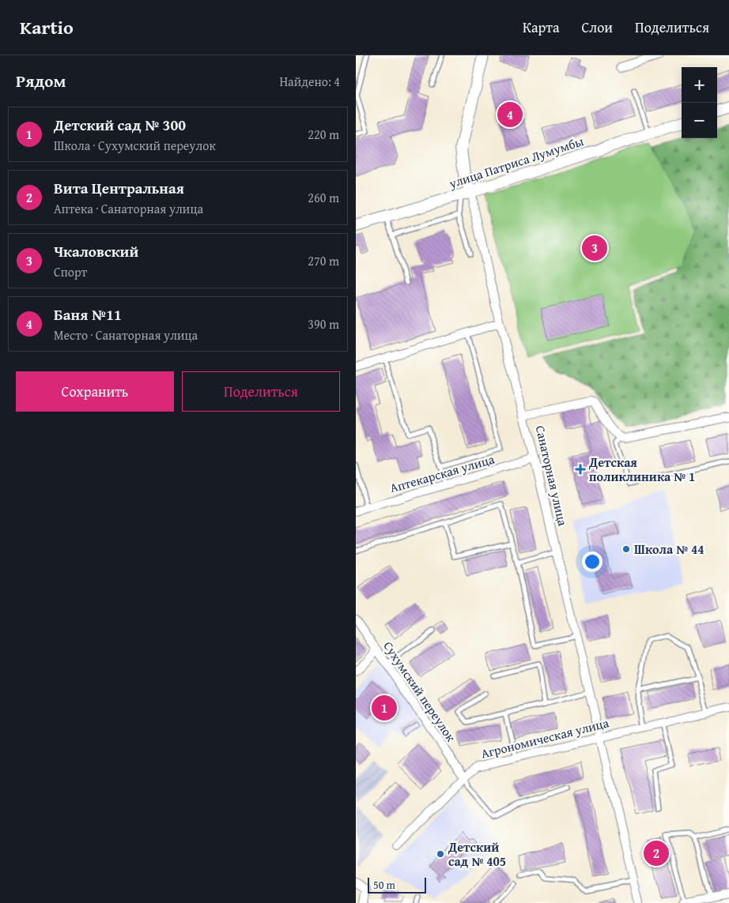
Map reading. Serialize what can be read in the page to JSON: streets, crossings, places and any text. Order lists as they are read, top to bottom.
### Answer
{
  "streets": {
    "street": [
      "улица Патриса Лумумбы",
      "Аптекарская улица",
      "Санаторная улица",
      "Сухумский переулок",
      "Агрономическая улица"
    ]
  },
  "crossings": [
    ["улица Патриса Лумумбы", "Санаторная улица"],
    ["Аптекарская улица", "Санаторная улица"],
    ["Санаторная улица", "Агрономическая улица"],
    ["Сухумский переулок", "Агрономическая улица"]
  ],
  "places": {
    "health": ["Детская поликлиника № 1"],
    "other": ["Школа № 44", "Детский сад № 405"]
  },
  "scale_bar": "50 m",
  "page": {
    "header": "Kartio",
    "nav": ["Карта", "Слои", "Поделиться"],
    "heading": ["Рядом", "Найдено: 4"],
    "map_buttons": ["+", "−"],
    "pins": [
      "4",
      "3",
      "1",
      "2"
    ],
    "list": [
      {
        "mark": "1",
        "name": "Детский сад № 300",
        "note": "Школа · Сухумский переулок",
        "value": "220 m"
      },
      {
        "mark": "2",
        "name": "Вита Центральная",
        "note": "Аптека · Санаторная улица",
        "value": "260 m"
      },
      {
        "mark": "3",
        "name": "Чкаловский",
        "note": "Спорт",
        "value": "270 m"
      },
      {
        "mark": "4",
        "name": "Баня №11",
        "note": "Место · Санаторная улица",
        "value": "390 m"
      }
    ],
    "buttons": ["Сохранить", "Поделиться"],
    "scale": "50 m"
  }
}
